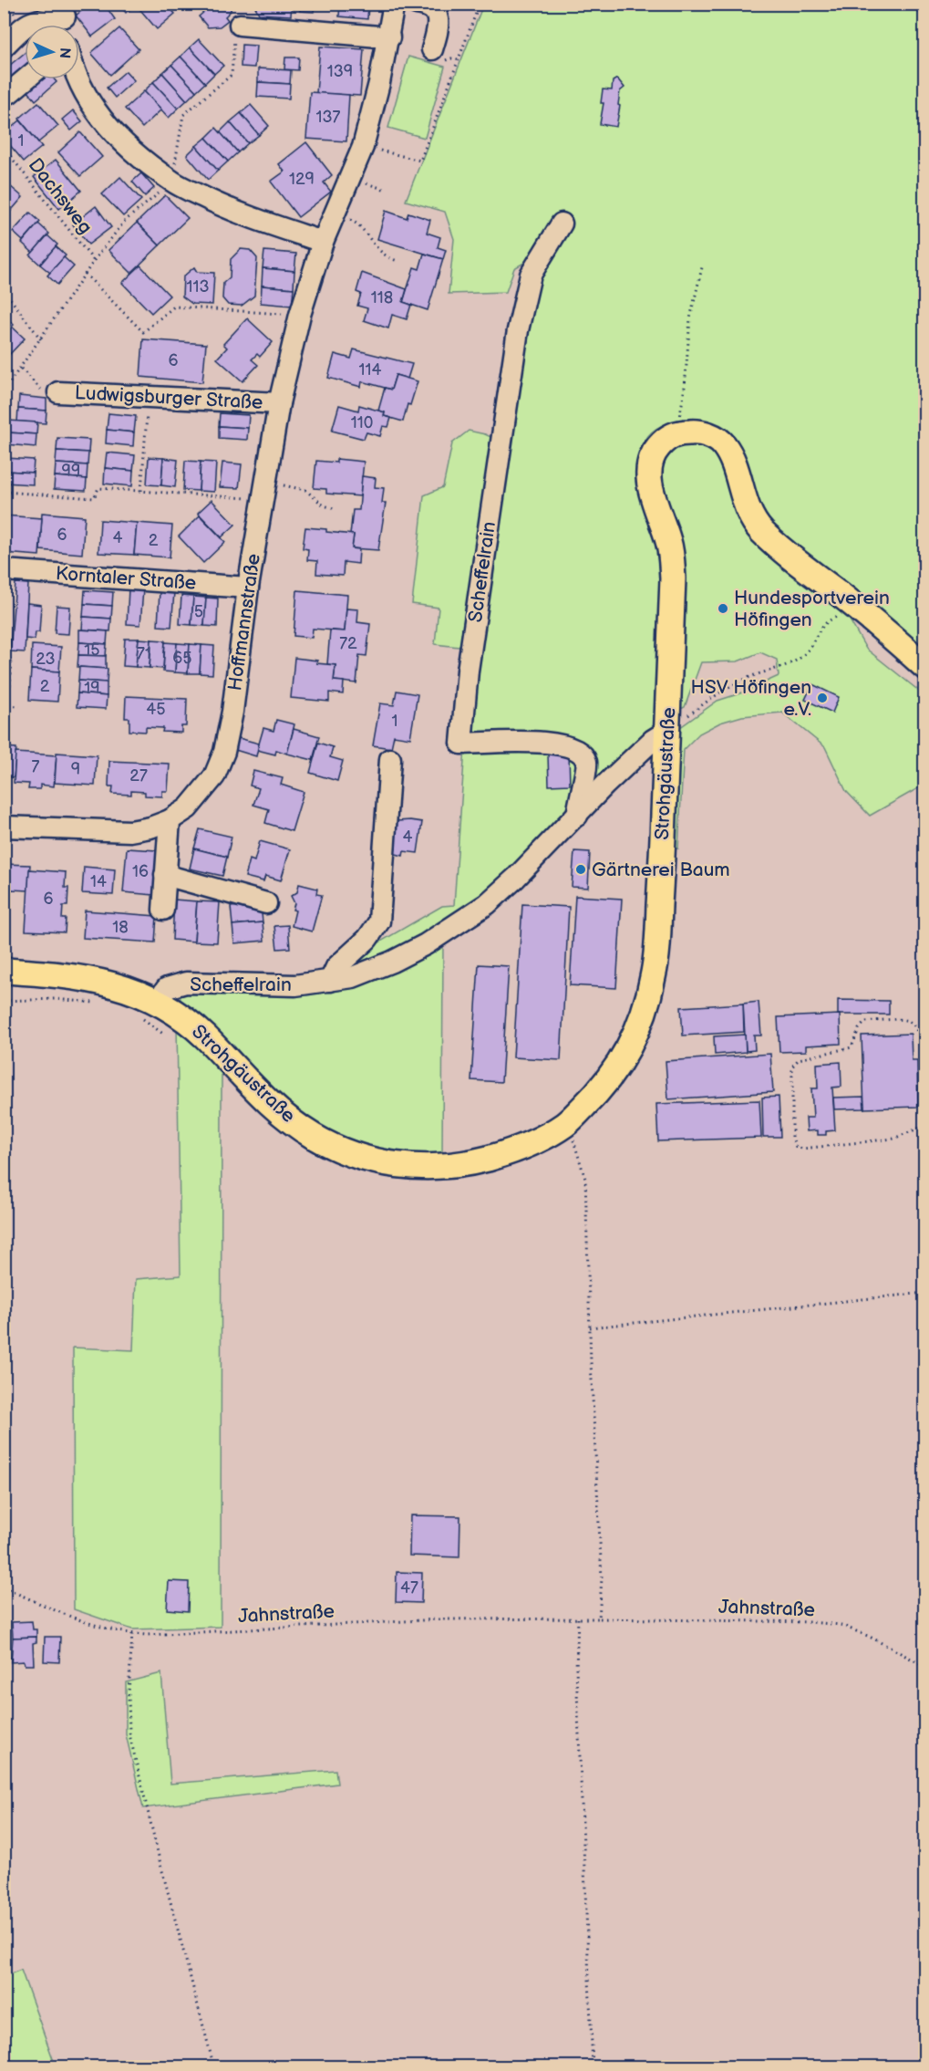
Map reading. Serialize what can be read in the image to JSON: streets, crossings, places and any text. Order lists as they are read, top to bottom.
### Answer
{
  "streets": {
    "main road": ["Strohgäustraße"],
    "street": [
      "Ludwigsburger Straße",
      "Scheffelrain",
      "Korntaler Straße",
      "Hoffmannstraße"
    ],
    "path": ["Dachsweg", "Jahnstraße"]
  },
  "crossings": [
    ["Ludwigsburger Straße", "Hoffmannstraße"],
    ["Scheffelrain", "Strohgäustraße"],
    ["Korntaler Straße", "Hoffmannstraße"]
  ],
  "places": ["Hundesportverein Höfingen", "HSV Höfingen e.V.", "Gärtnerei Baum"],
  "house_numbers": [
    "139",
    "137",
    "1",
    "129",
    "113",
    "118",
    "6",
    "114",
    "110",
    "99",
    "6",
    "4",
    "2",
    "5",
    "72",
    "15",
    "71",
    "65",
    "23",
    "2",
    "19",
    "45",
    "1",
    "7",
    "9",
    "27",
    "4",
    "16",
    "14",
    "6",
    "18",
    "47"
  ],
  "north": "right"
}
